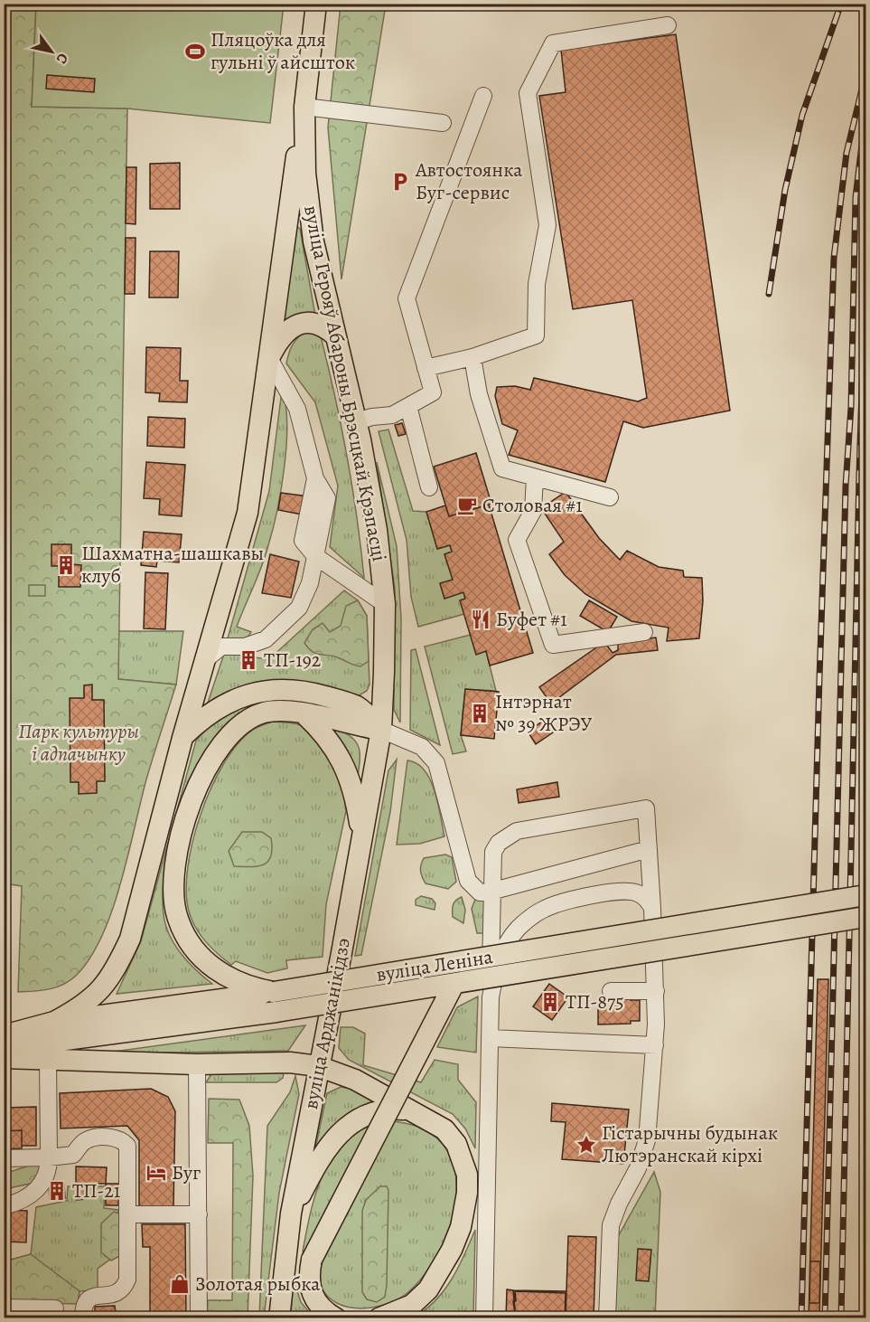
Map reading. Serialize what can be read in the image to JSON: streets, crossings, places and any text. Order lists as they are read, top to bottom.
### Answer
{
  "streets": {
    "main road": ["вуліца Герояў Абароны Брэсцкай Крэпасці", "вуліца Леніна", "вуліца Арджанікідзэ"]
  },
  "crossings": [
    ["вуліца Герояў Абароны Брэсцкай Крэпасці", "вуліца Арджанікідзэ"]
  ],
  "parks": ["Парк культуры і адпачынку"],
  "places": {
    "sports": ["Пляцоўка для гульні ў айсшток"],
    "parking": ["Автостоянка Буг-сервис"],
    "cafe": ["Столовая #1"],
    "building": [
      "Шахматна-шашкавы клуб",
      "ТП-192",
      "Інтэрнат № 39 ЖРЭУ",
      "ТП-875",
      "ТП-21"
    ],
    "restaurant": ["Буфет #1"],
    "place": ["Гістарычны будынак Лютэранскай кірхі"],
    "hotel": ["Буг"],
    "shop": ["Золотая рыбка"]
  },
  "north": "bottom right"
}
